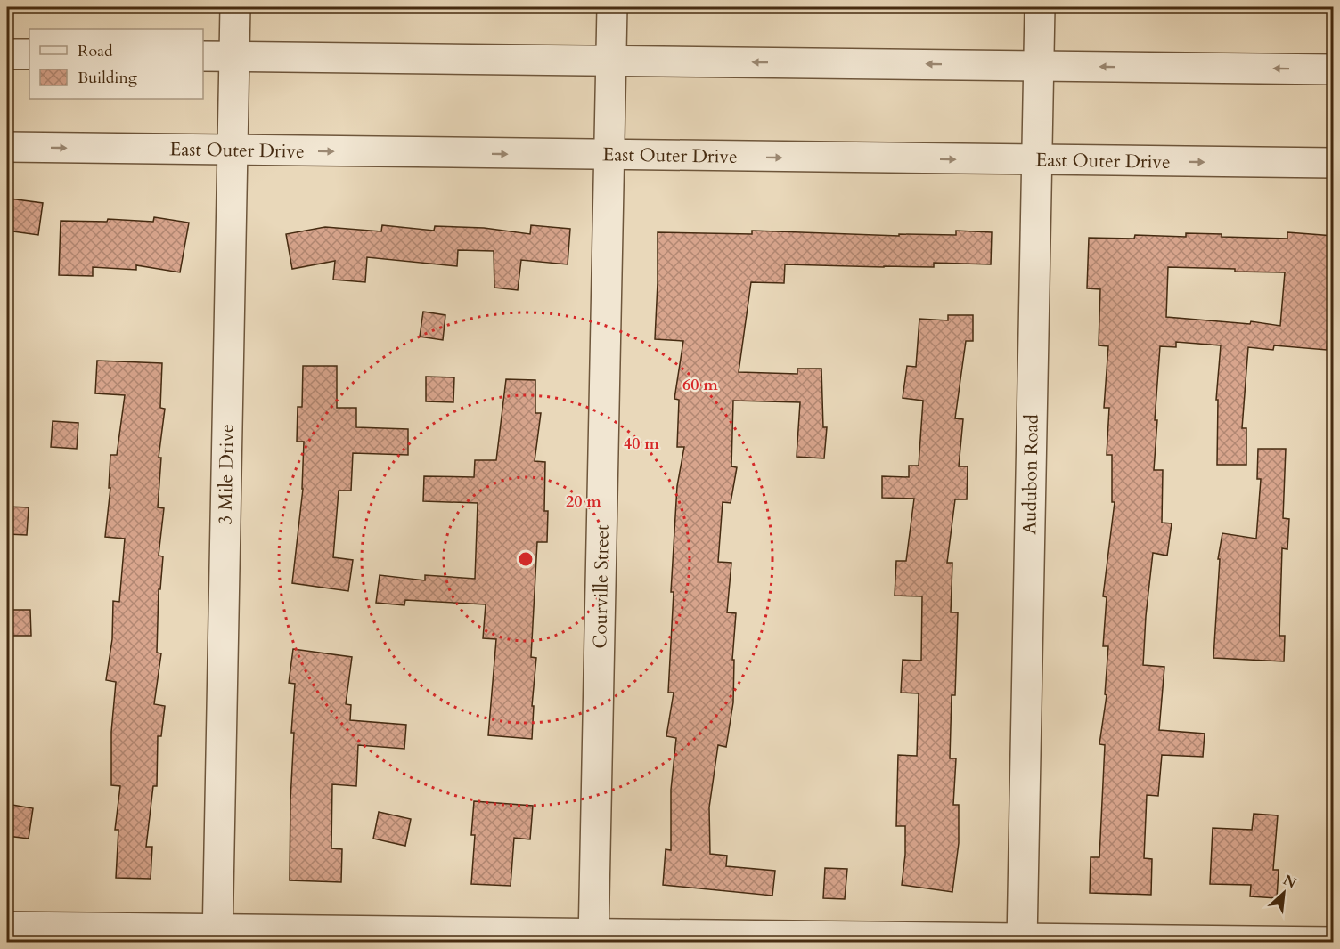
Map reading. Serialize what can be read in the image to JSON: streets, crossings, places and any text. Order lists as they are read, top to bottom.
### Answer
{
  "streets": {
    "street": [
      "East Outer Drive",
      "3 Mile Drive",
      "Audubon Road",
      "Courville Street"
    ]
  },
  "crossings": [
    ["East Outer Drive", "3 Mile Drive"],
    ["East Outer Drive", "Audubon Road"],
    ["East Outer Drive", "Courville Street"]
  ],
  "legend": ["Road", "Building"],
  "north": "top right",
  "rings": ["60 m", "40 m", "20 m"]
}
